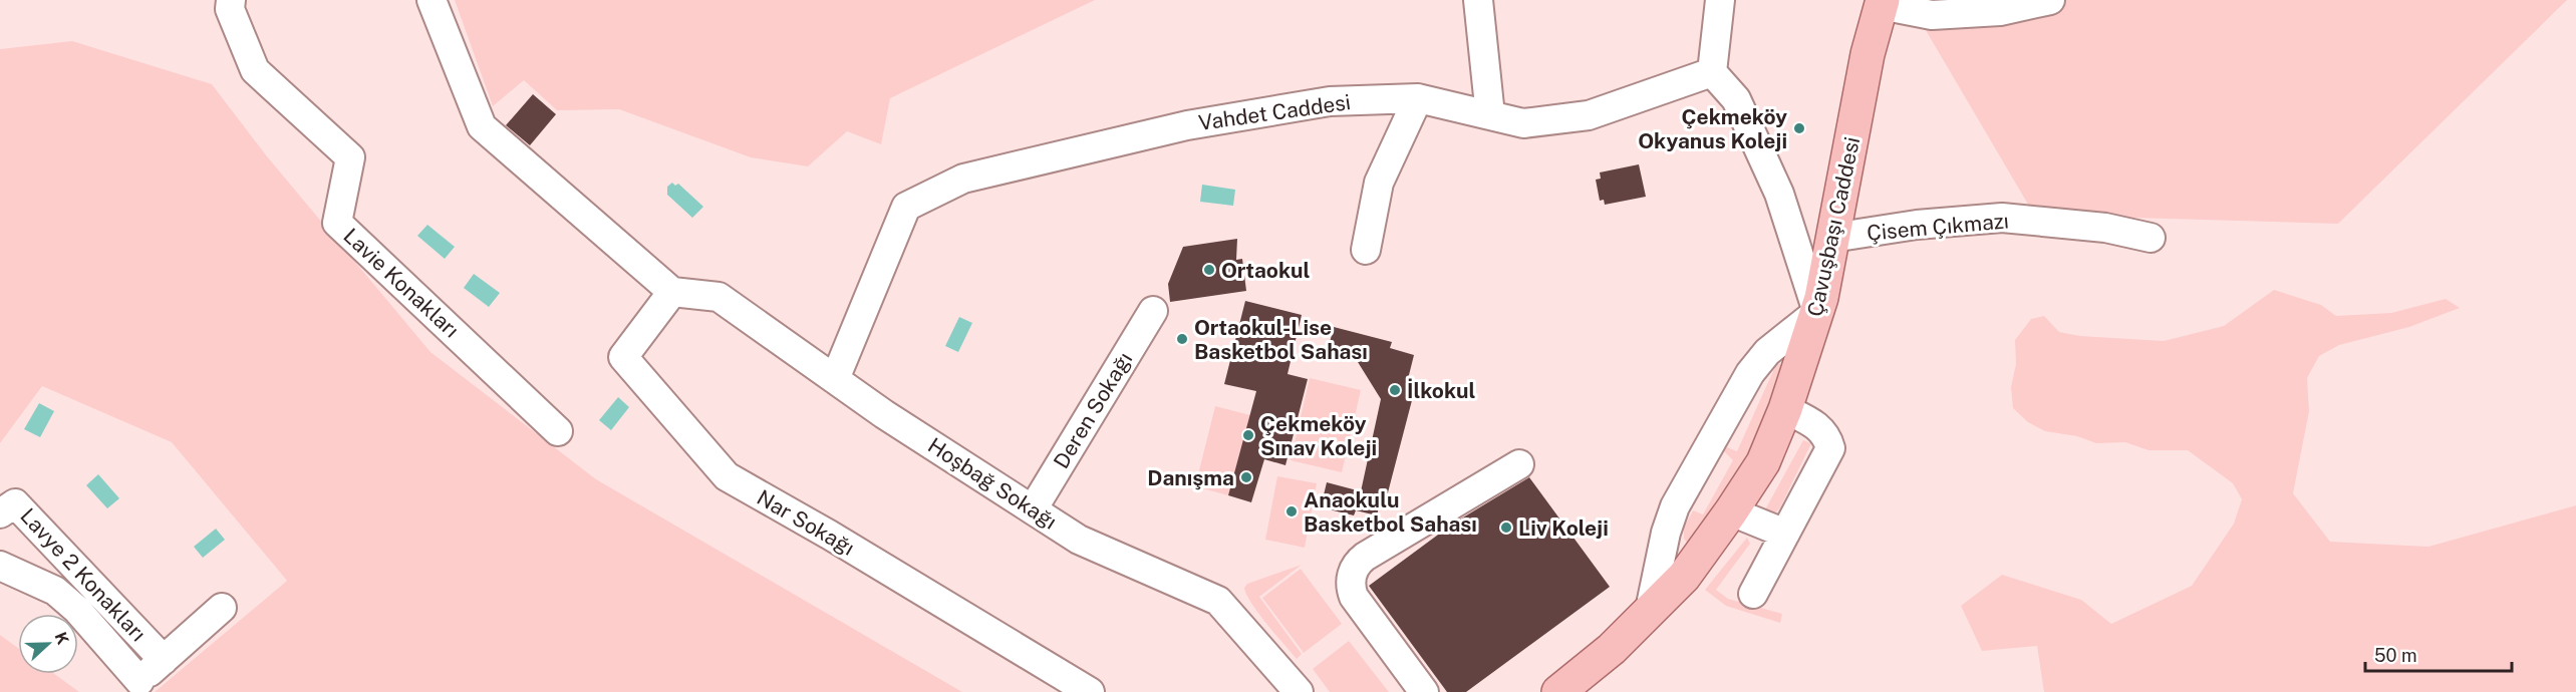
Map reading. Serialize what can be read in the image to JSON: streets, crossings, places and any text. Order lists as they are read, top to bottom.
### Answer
{
  "streets": {
    "main road": ["Çavuşbaşı Caddesi"],
    "street": [
      "Vahdet Caddesi",
      "Çisem Çıkmazı",
      "Lavie Konakları",
      "Deren Sokağı",
      "Hoşbağ Sokağı",
      "Nar Sokağı",
      "Lavye 2 Konakları"
    ]
  },
  "crossings": [
    ["Vahdet Caddesi", "Hoşbağ Sokağı"],
    ["Çavuşbaşı Caddesi", "Çisem Çıkmazı"],
    ["Deren Sokağı", "Hoşbağ Sokağı"],
    ["Hoşbağ Sokağı", "Nar Sokağı"]
  ],
  "places": [
    "Çekmeköy Okyanus Koleji",
    "Ortaokul",
    "Ortaokul-Lise Basketbol Sahası",
    "İlkokul",
    "Çekmeköy Sınav Koleji",
    "Danışma",
    "Anaokulu Basketbol Sahası",
    "Liv Koleji"
  ],
  "scale_bar": "50 m",
  "north": "right"
}
